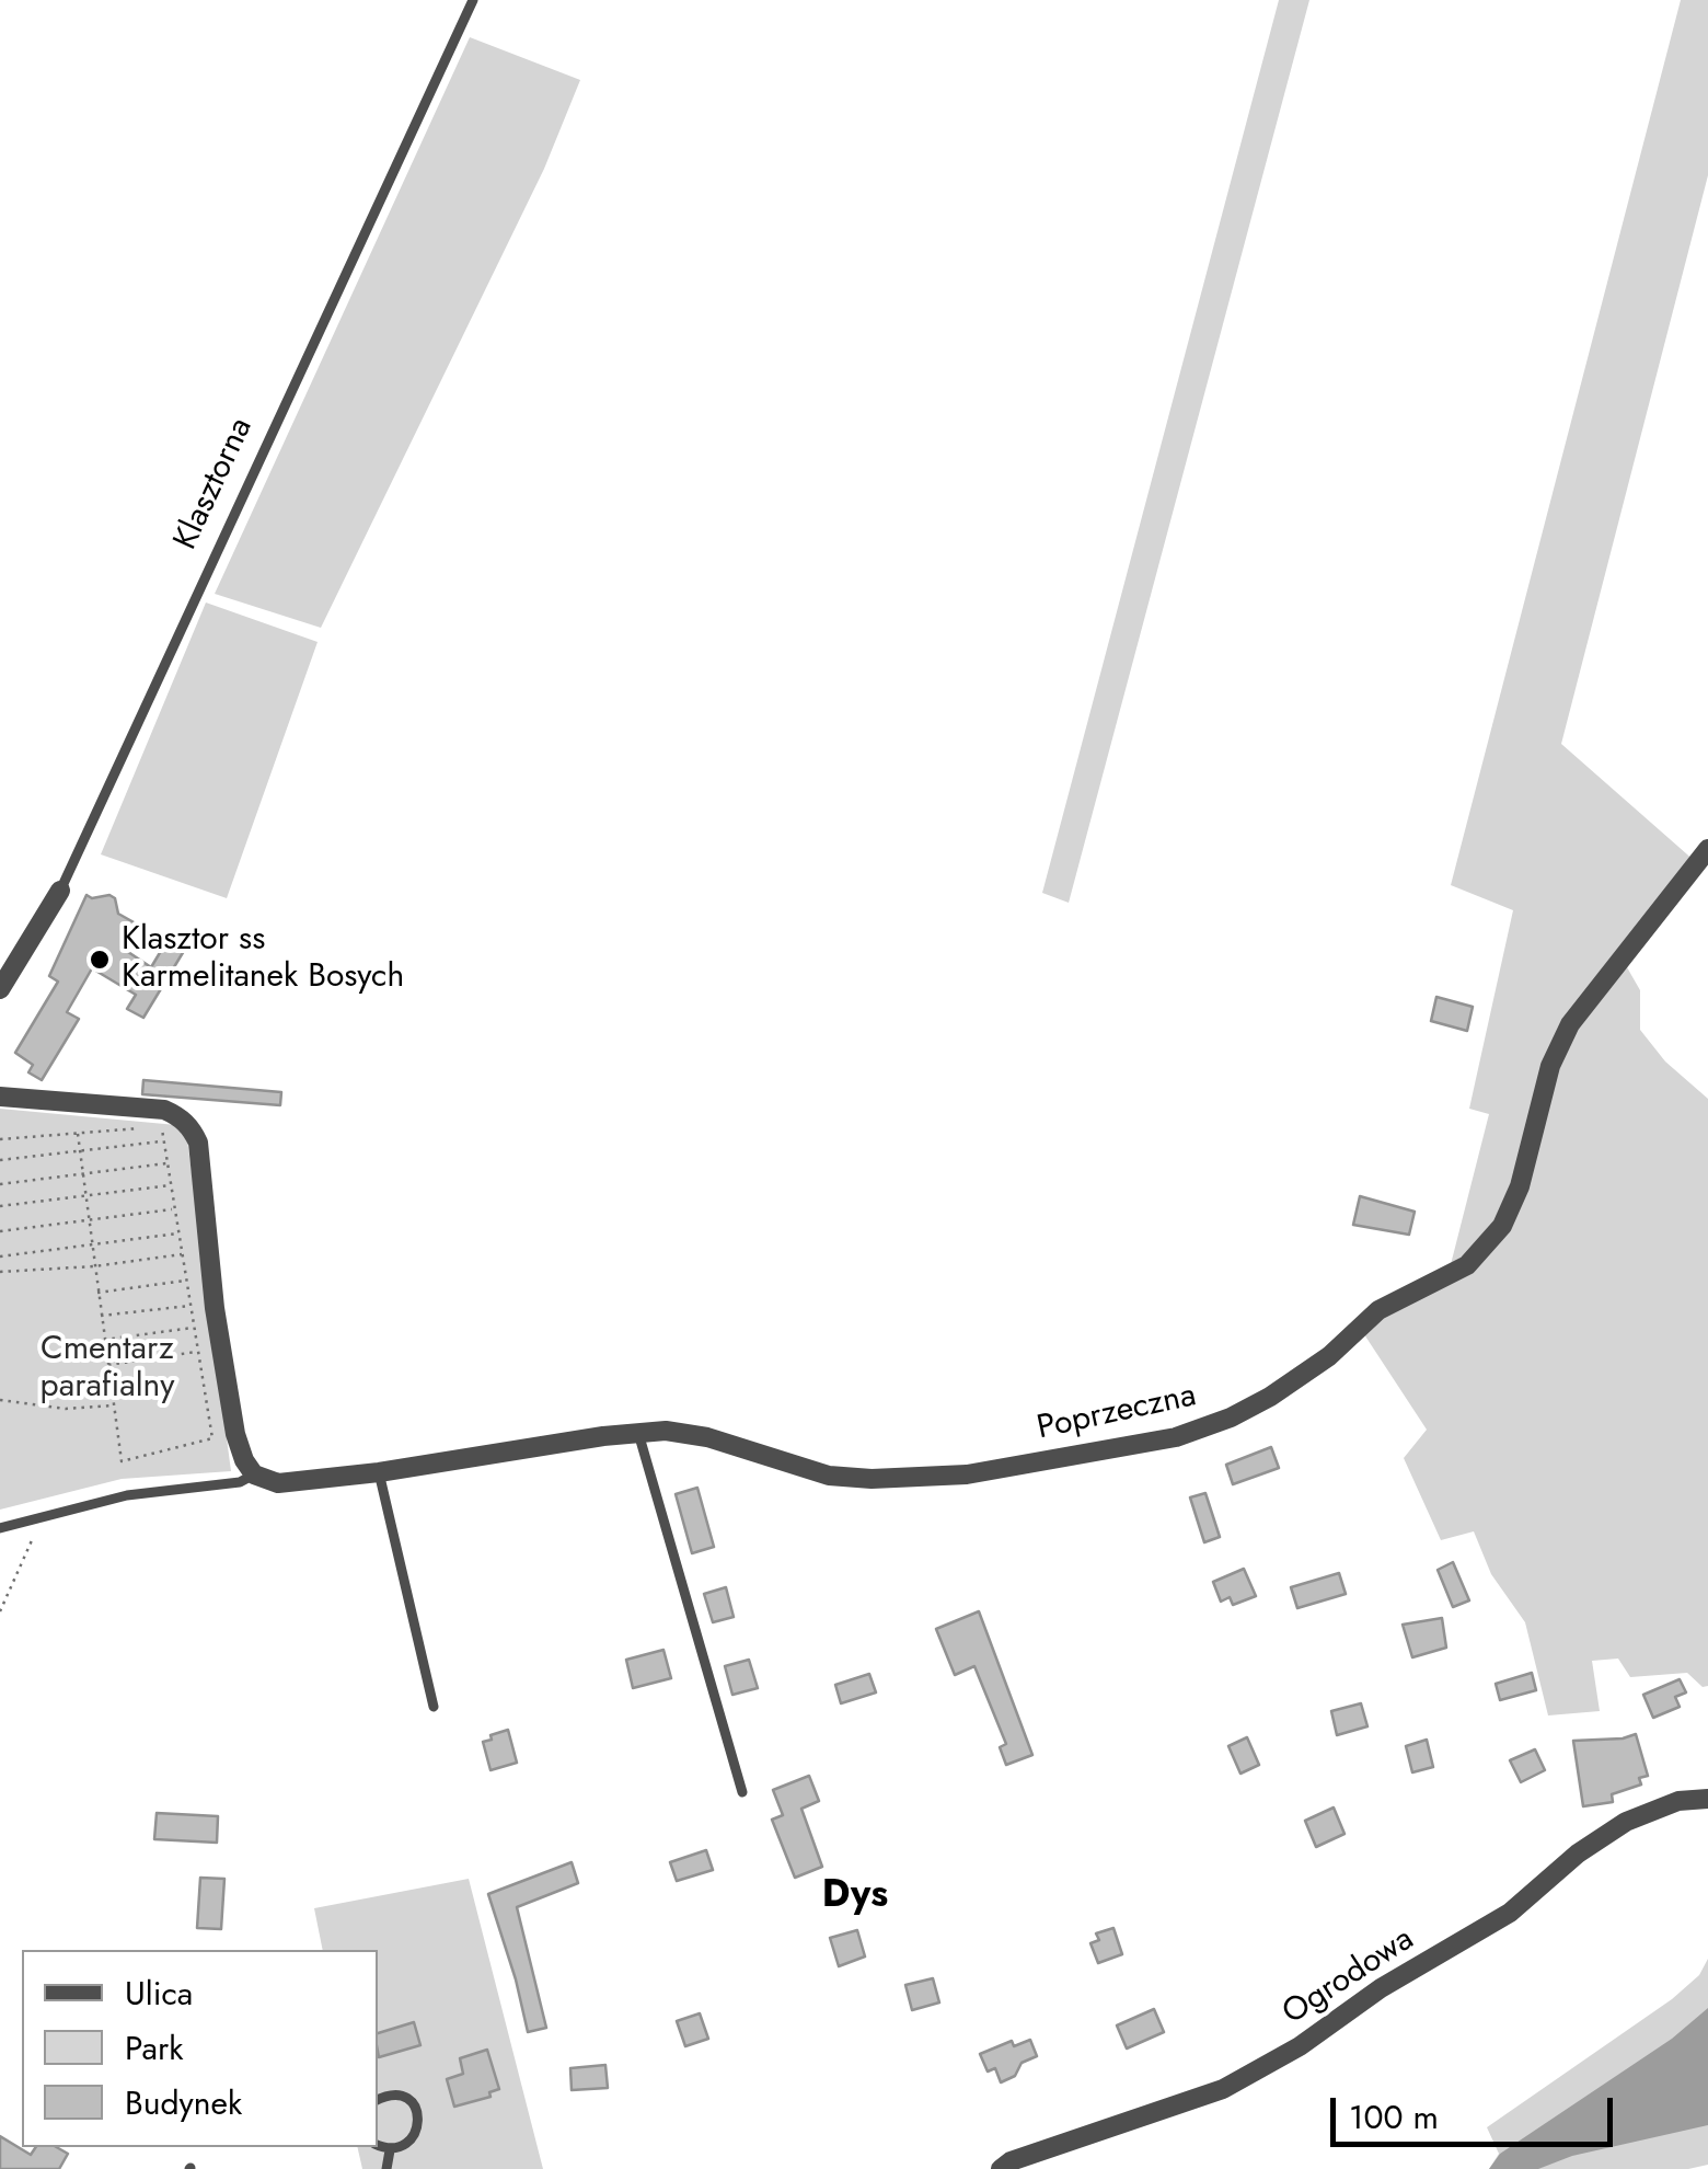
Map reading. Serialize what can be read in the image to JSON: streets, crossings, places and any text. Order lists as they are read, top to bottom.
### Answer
{
  "streets": {
    "street": ["Klasztorna", "Poprzeczna", "Ogrodowa"]
  },
  "districts": ["Dys"],
  "parks": ["Cmentarz parafialny"],
  "places": ["Klasztor ss Karmelitanek Bosych"],
  "legend": ["Ulica", "Park", "Budynek"],
  "scale_bar": "100 m"
}
